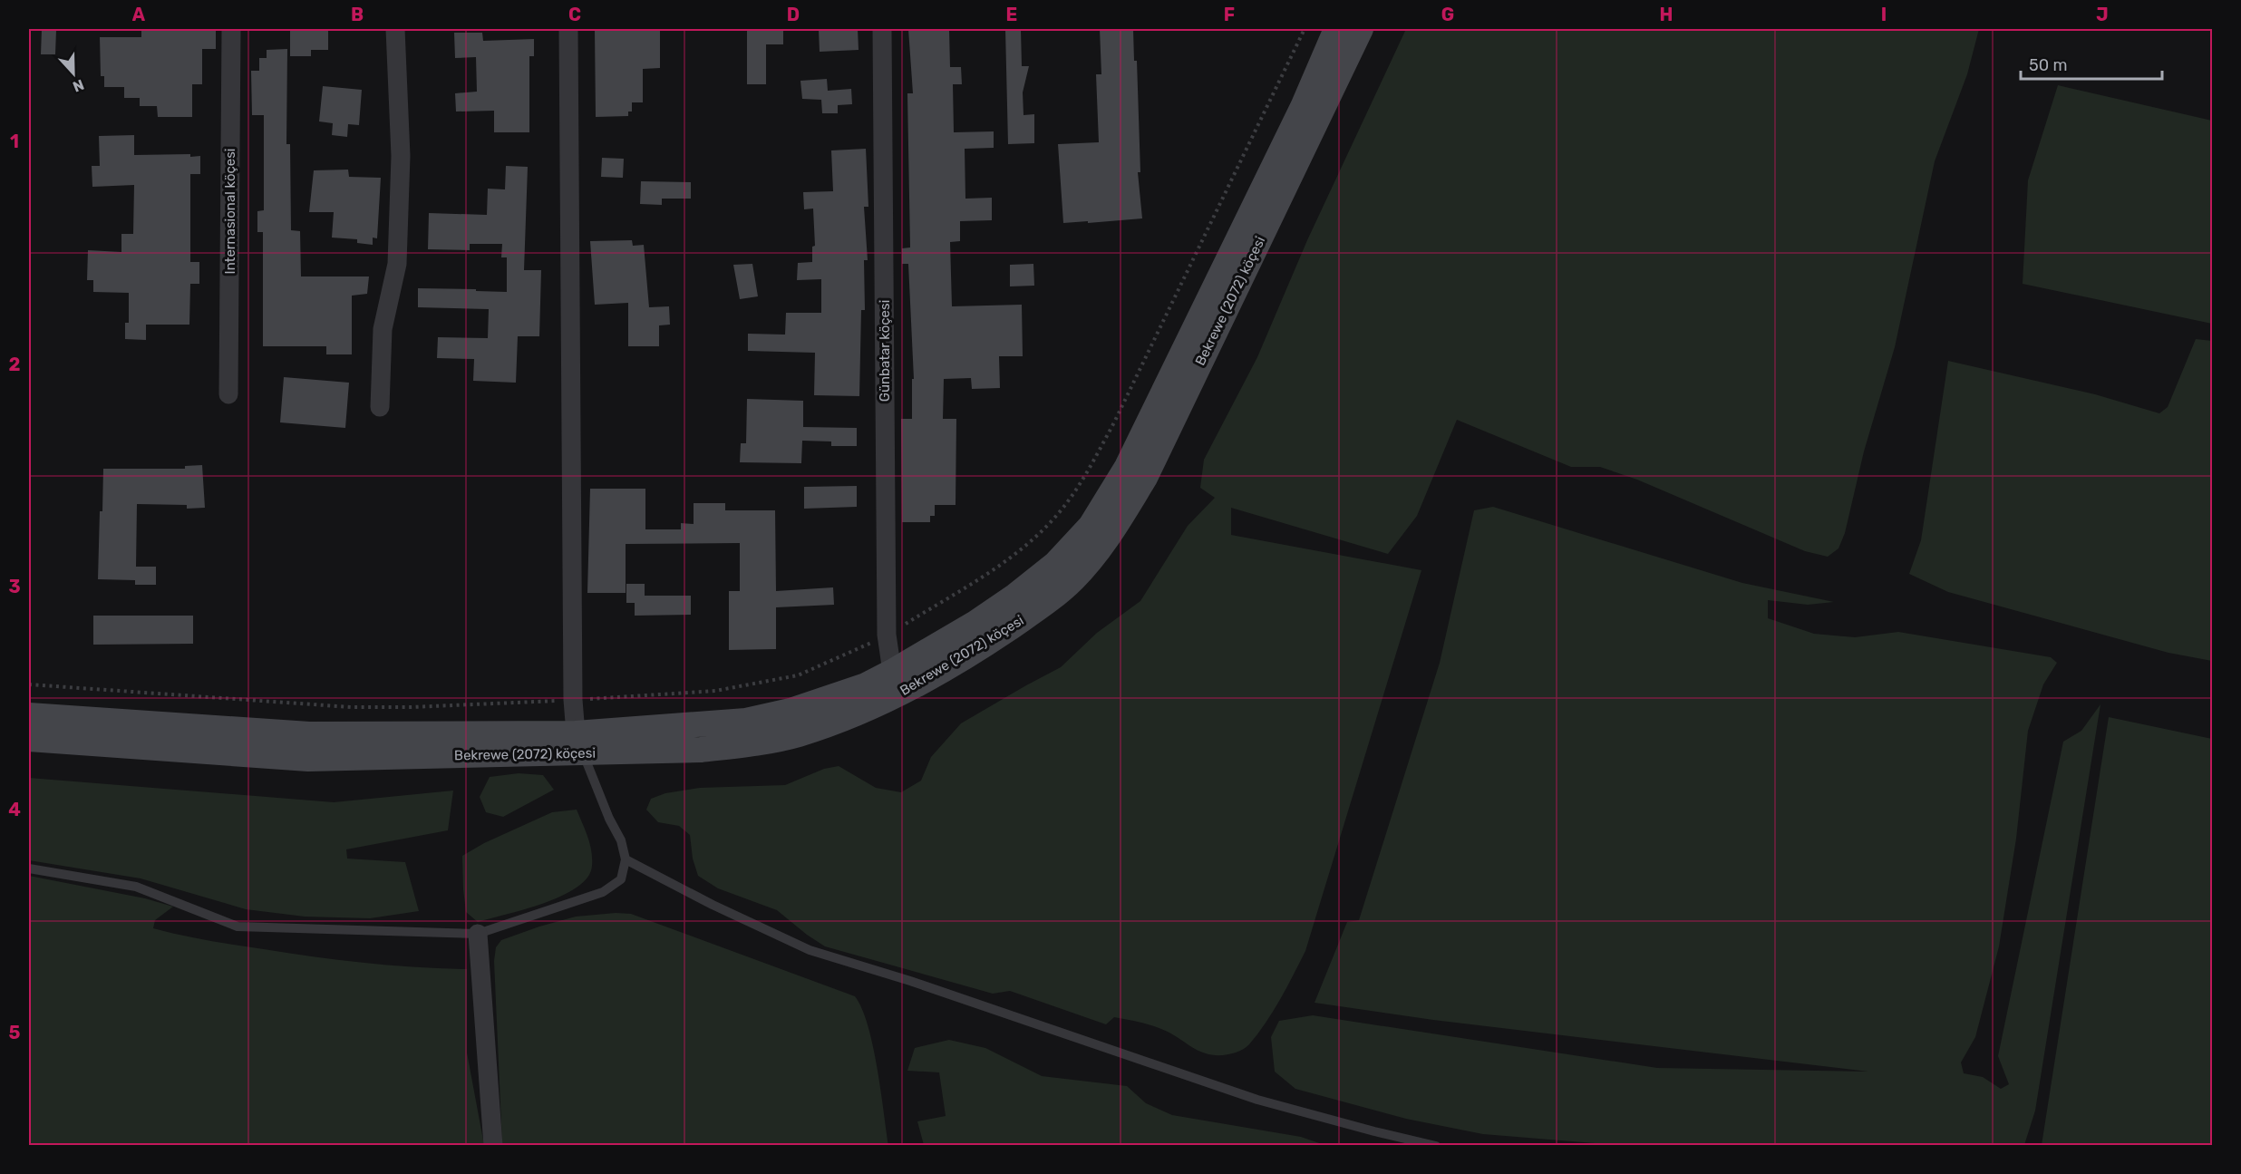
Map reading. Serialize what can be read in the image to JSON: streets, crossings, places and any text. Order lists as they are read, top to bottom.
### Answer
{
  "streets": {
    "main road": ["Bekrewe (2072) köçesi"],
    "street": ["Internasional köçesi", "Günbatar köçesi"]
  },
  "crossings": [
    ["Bekrewe (2072) köçesi", "Günbatar köçesi"]
  ],
  "scale_bar": "50 m",
  "north": "bottom",
  "grid": {
    "columns": [
      "A",
      "B",
      "C",
      "D",
      "E",
      "F",
      "G",
      "H",
      "I",
      "J"
    ],
    "rows": [
      "1",
      "2",
      "3",
      "4",
      "5"
    ]
  }
}
